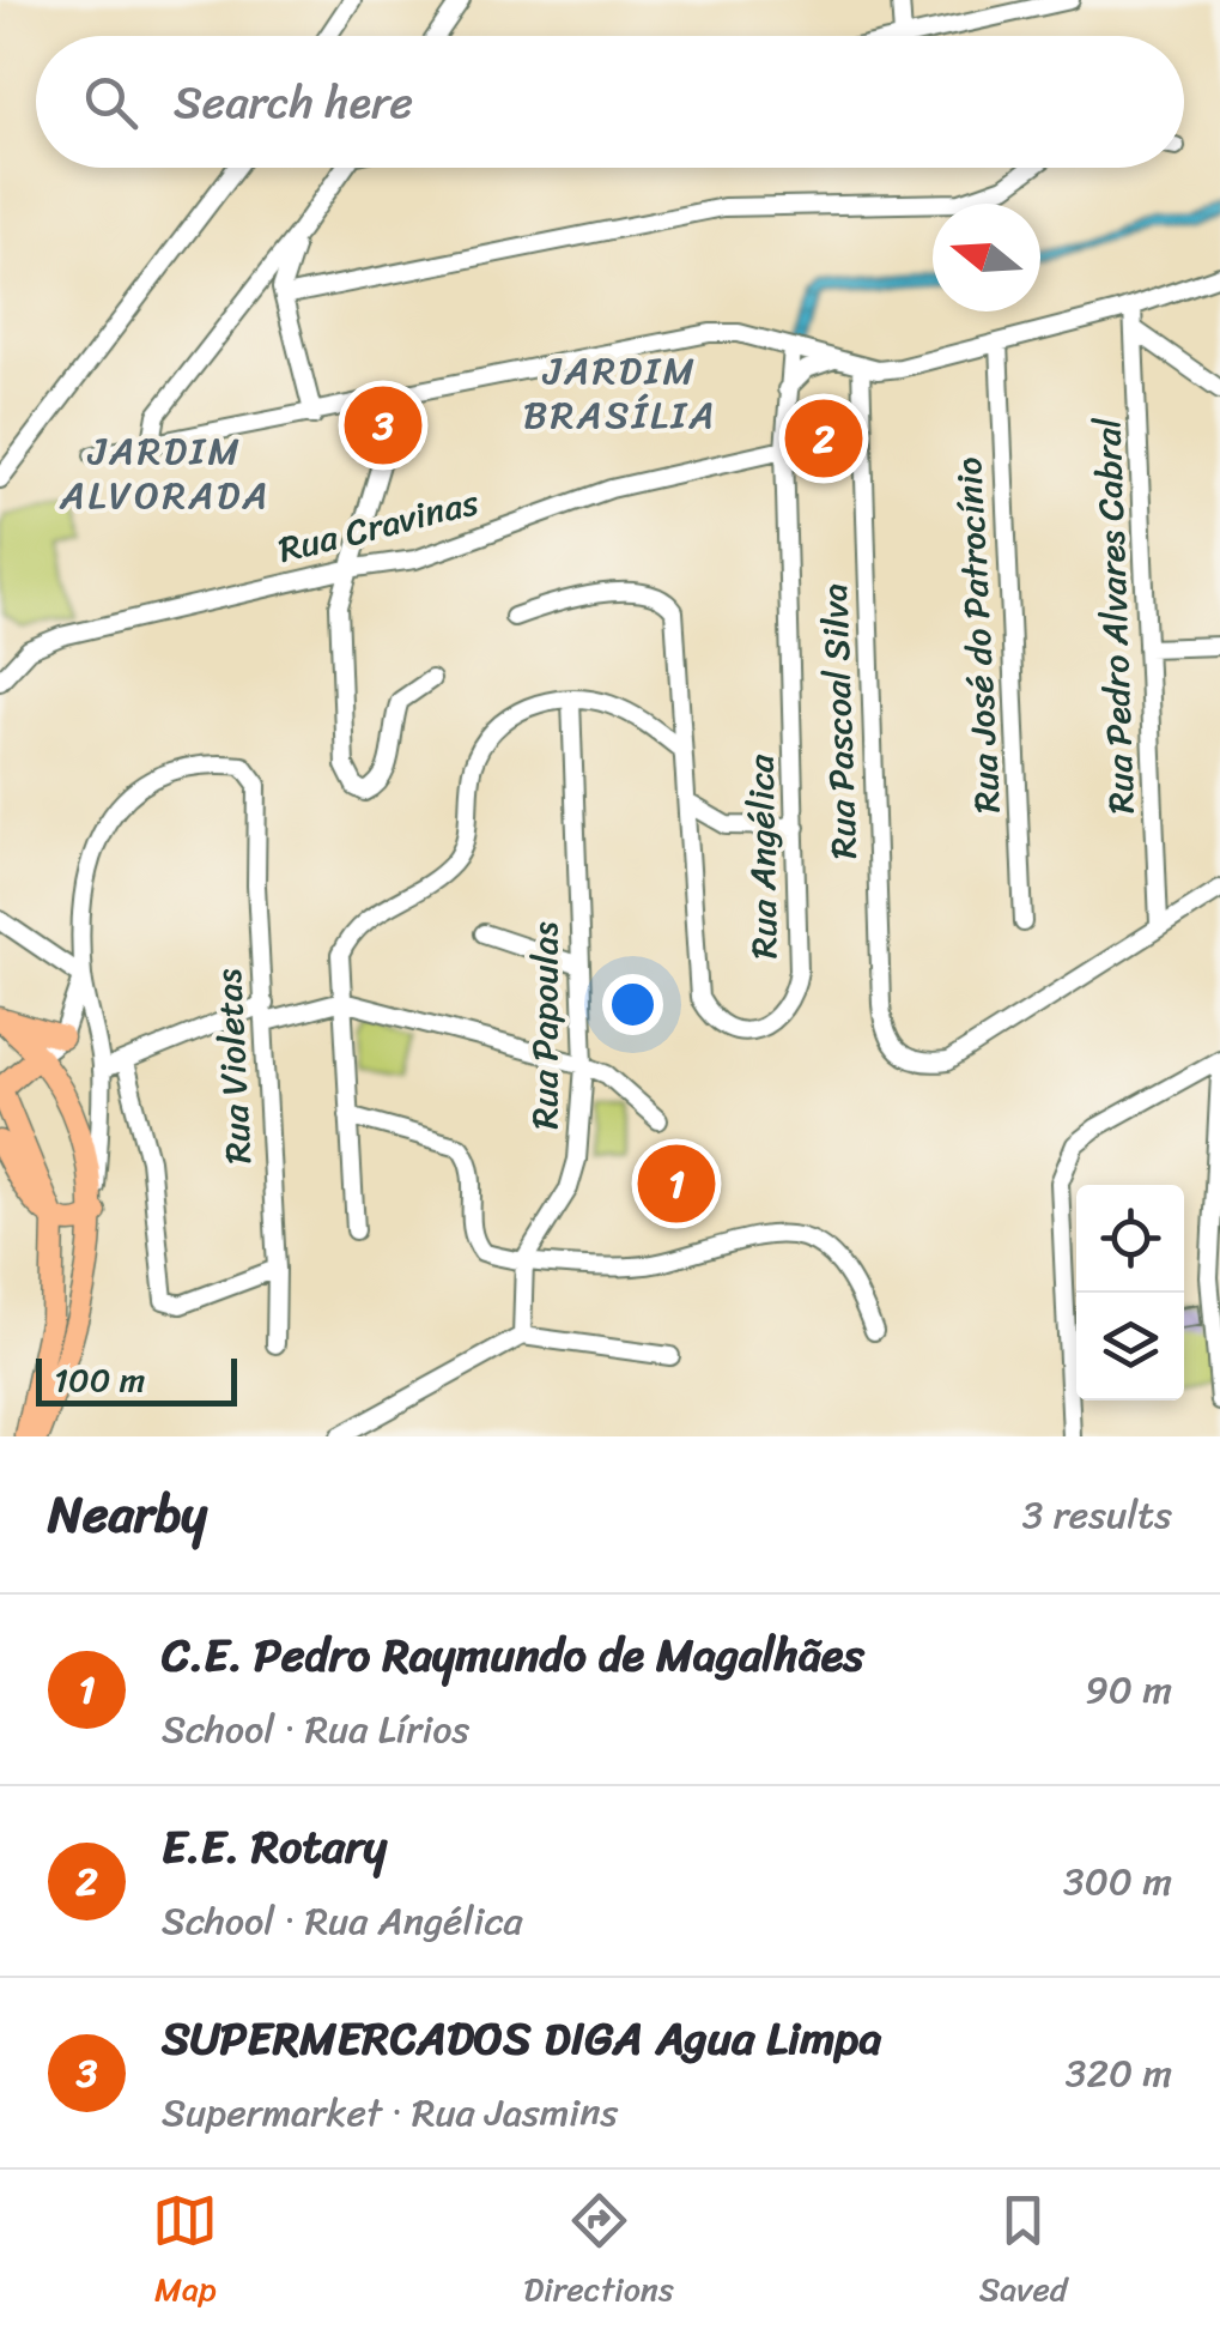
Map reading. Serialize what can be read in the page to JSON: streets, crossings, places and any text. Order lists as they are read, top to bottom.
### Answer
{
  "streets": {
    "street": [
      "Rua Cravinas",
      "Rua Pedro Alvares Cabral",
      "Rua José do Patrocínio",
      "Rua Pascoal Silva",
      "Rua Angélica",
      "Rua Papoulas",
      "Rua Violetas"
    ]
  },
  "crossings": [
    ["Rua Cravinas", "Rua Angélica"],
    ["Rua Pedro Alvares Cabral", "Rua Pascoal Silva"]
  ],
  "districts": ["JARDIM BRASÍLIA", "JARDIM ALVORADA"],
  "scale_bar": "100 m",
  "north": "left",
  "page": {
    "search": "Search here",
    "pins": ["3", "2", "1"],
    "scale": "100 m",
    "heading": ["Nearby", "3 results"],
    "list": [
      {
        "mark": "1",
        "name": "C.E. Pedro Raymundo de Magalhães",
        "note": "School · Rua Lírios",
        "value": "90 m"
      },
      {
        "mark": "2",
        "name": "E.E. Rotary",
        "note": "School · Rua Angélica",
        "value": "300 m"
      },
      {
        "mark": "3",
        "name": "SUPERMERCADOS DIGA Agua Limpa",
        "note": "Supermarket · Rua Jasmins",
        "value": "320 m"
      }
    ],
    "nav": ["Map", "Directions", "Saved"]
  }
}
